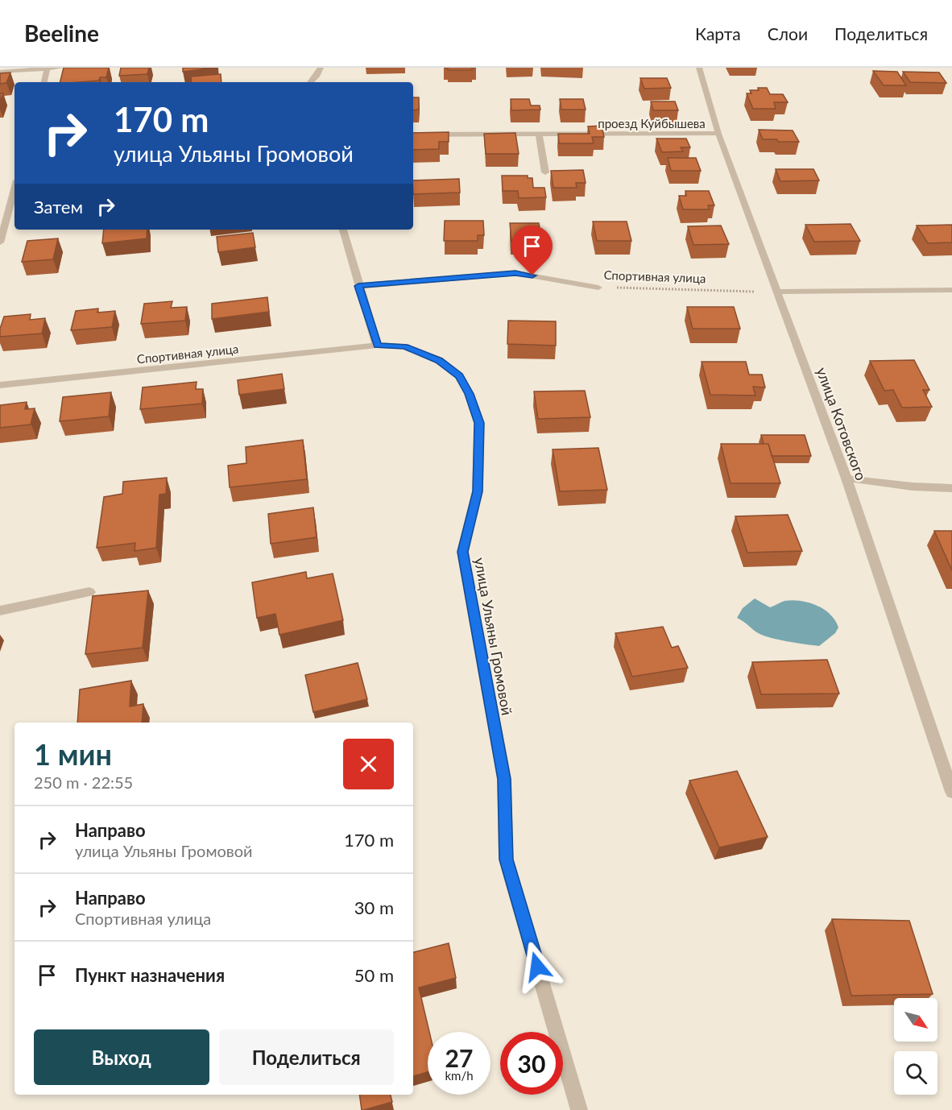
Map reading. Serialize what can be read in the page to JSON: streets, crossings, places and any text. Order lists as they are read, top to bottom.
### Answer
{
  "streets": {
    "street": [
      "проезд Куйбышева",
      "Спортивная улица",
      "улица Котовского",
      "улица Ульяны Громовой"
    ]
  },
  "crossings": [
    ["проезд Куйбышева", "улица Котовского"],
    ["Спортивная улица", "улица Котовского"],
    ["Спортивная улица", "улица Ульяны Громовой"]
  ],
  "north": "bottom right",
  "page": {
    "header": "Beeline",
    "nav": ["Карта", "Слои", "Поделиться"],
    "turn": ["170 m", "улица Ульяны Громовой"],
    "then": "Затем",
    "heading": ["1 мин", "250 m · 22:55"],
    "list": [
      {
        "name": "Направо",
        "note": "улица Ульяны Громовой",
        "value": "170 m"
      },
      {
        "name": "Направо",
        "note": "Спортивная улица",
        "value": "30 m"
      },
      {
        "name": "Пункт назначения",
        "value": "50 m"
      }
    ],
    "buttons": ["Выход", "Поделиться"],
    "speed": "27 km/h",
    "limit": "30"
  }
}
